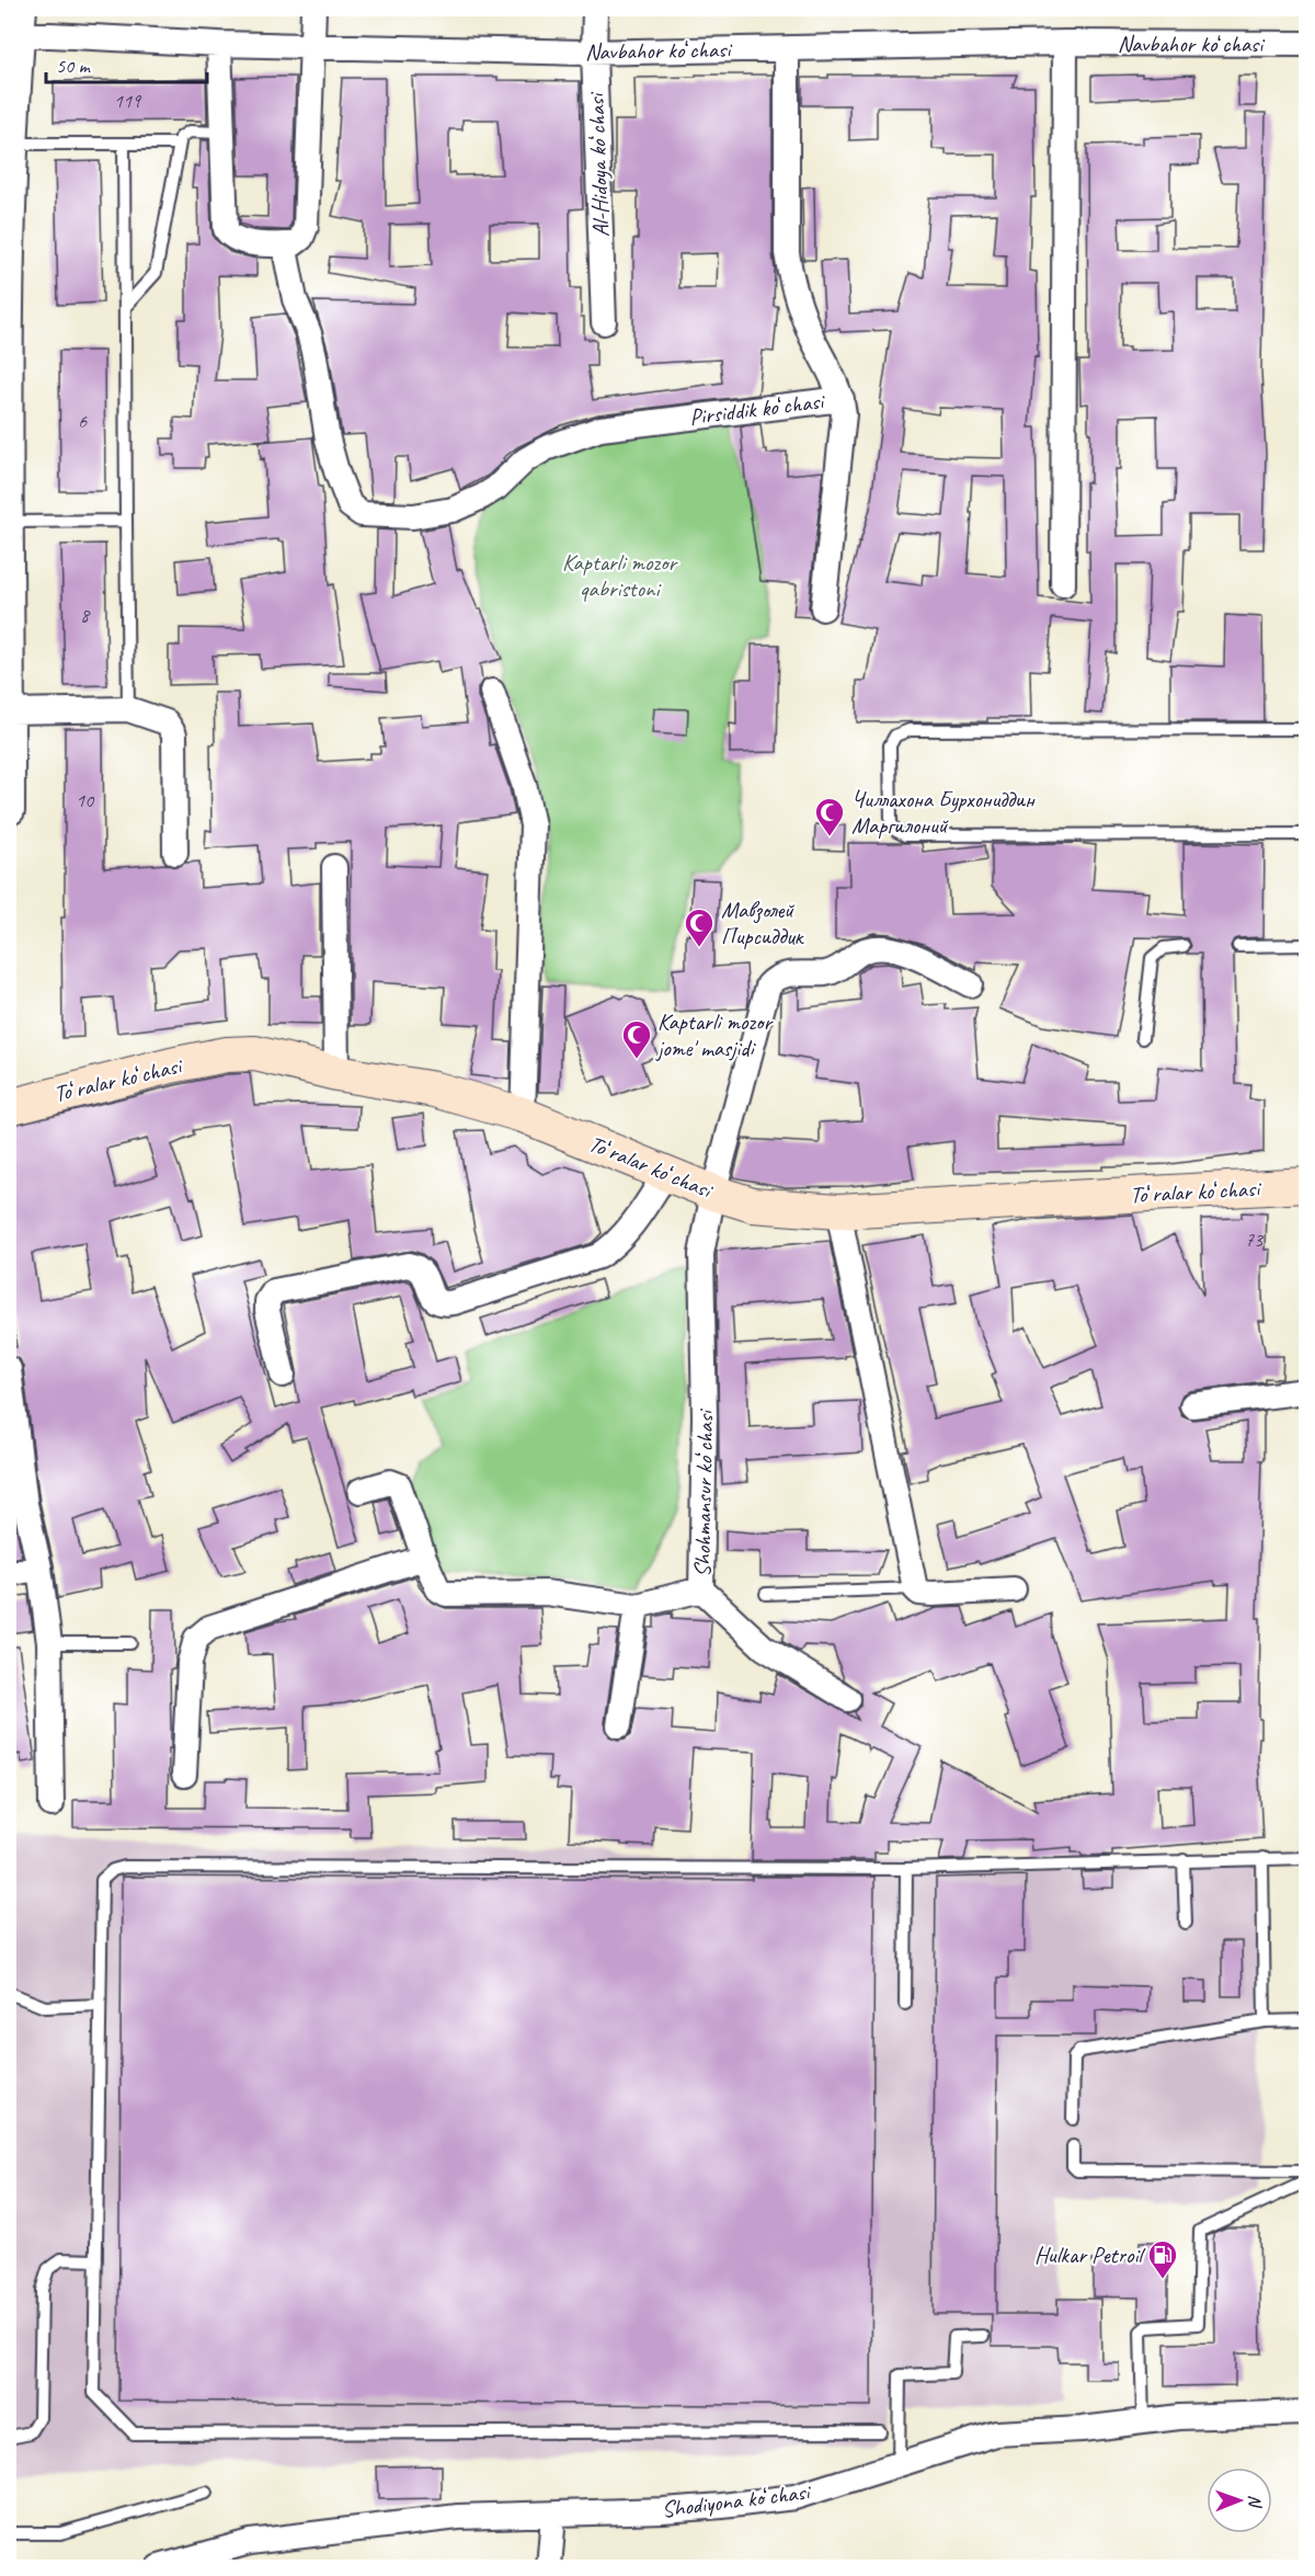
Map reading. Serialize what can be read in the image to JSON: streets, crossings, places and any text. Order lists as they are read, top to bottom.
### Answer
{
  "streets": {
    "street": [
      "Navbahor koʻchasi",
      "Al-Hidoya koʻchasi",
      "Pirsiddik koʻchasi",
      "Toʻralar koʻchasi",
      "Shohmansur koʻchasi",
      "Shodiyona koʻchasi"
    ]
  },
  "crossings": [
    ["Navbahor koʻchasi", "Al-Hidoya koʻchasi"],
    ["Navbahor koʻchasi", "Pirsiddik koʻchasi"],
    ["Toʻralar koʻchasi", "Shohmansur koʻchasi"]
  ],
  "parks": ["Kaptarli mozor qabristoni"],
  "places": {
    "mosque": ["Чиллахона Бурхониддин Маргилоний", "Мавзолей Пирсиддик", "Kaptarli mozor jome' masjidi"],
    "fuel station": ["Hulkar Petroil"]
  },
  "house_numbers": [
    "119",
    "6",
    "8",
    "10",
    "73"
  ],
  "scale_bar": "50 m",
  "north": "right"
}
